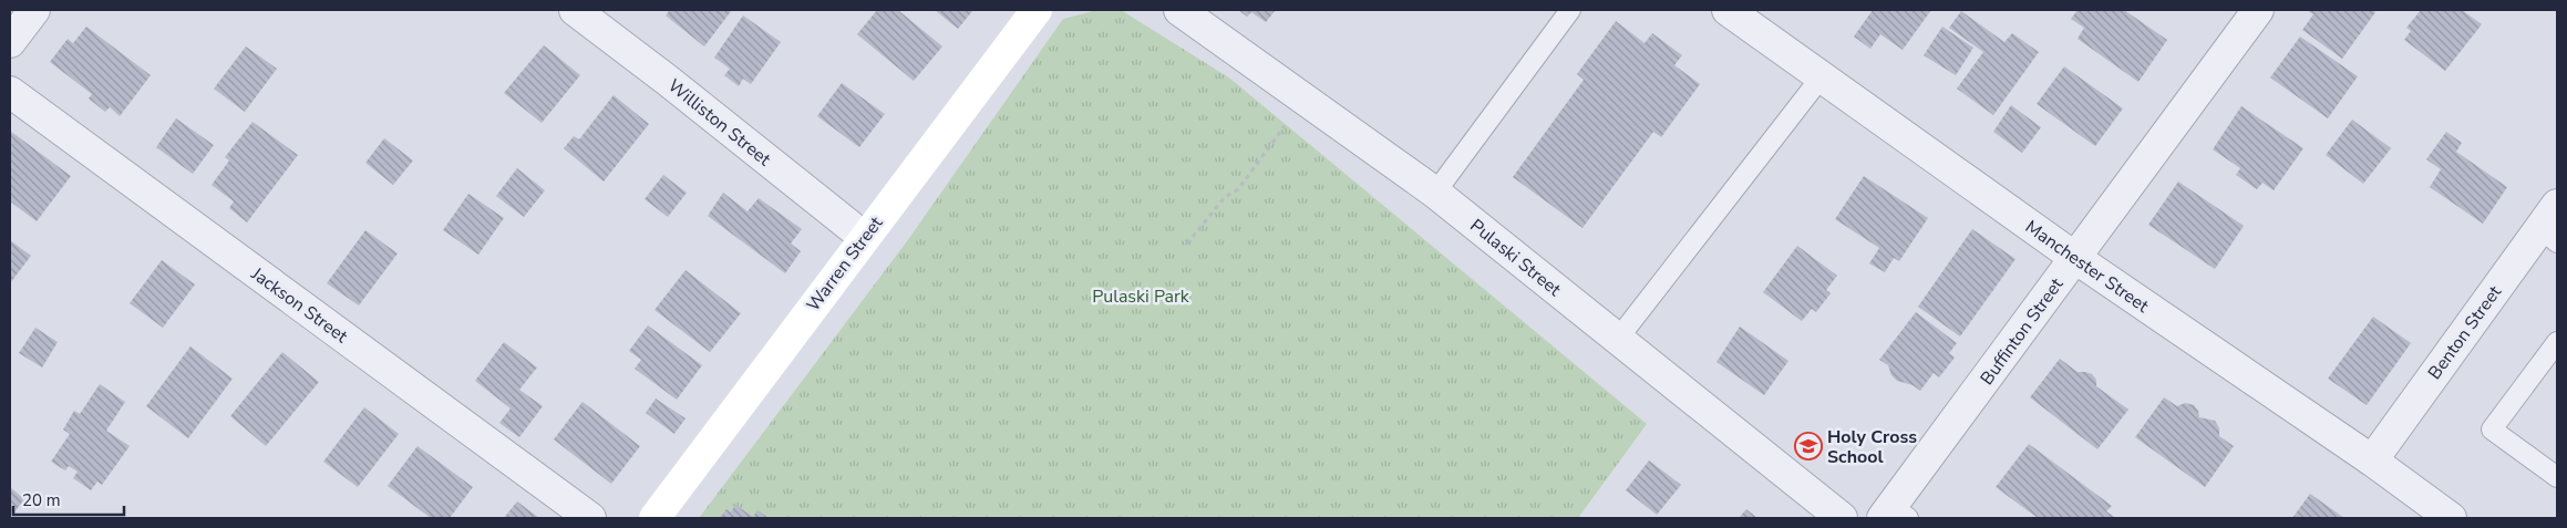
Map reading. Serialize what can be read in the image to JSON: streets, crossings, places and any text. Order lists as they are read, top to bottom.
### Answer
{
  "streets": {
    "street": [
      "Williston Street",
      "Pulaski Street",
      "Warren Street",
      "Manchester Street",
      "Jackson Street",
      "Buffinton Street",
      "Benton Street"
    ]
  },
  "crossings": [
    ["Williston Street", "Warren Street"],
    ["Manchester Street", "Buffinton Street"],
    ["Manchester Street", "Benton Street"]
  ],
  "parks": ["Pulaski Park"],
  "places": {
    "school or university": ["Holy Cross School"]
  },
  "scale_bar": "20 m"
}
